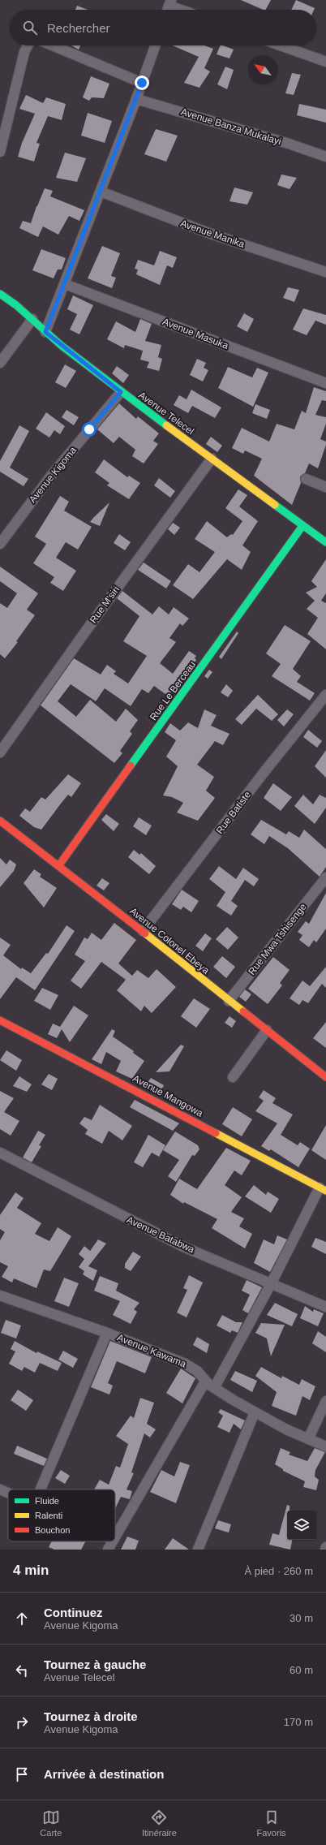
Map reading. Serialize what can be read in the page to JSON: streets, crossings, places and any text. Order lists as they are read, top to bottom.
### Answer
{
  "streets": {
    "street": [
      "Avenue Banza Mukalayi",
      "Avenue Manika",
      "Avenue Masuka",
      "Avenue Telecel",
      "Avenue Kigoma",
      "Rue M'siri",
      "Rue Le Berceau",
      "Rue Batiste",
      "Rue Mwa Tshisenge",
      "Avenue Colonel Ebeya",
      "Avenue Mangowa",
      "Avenue Batabwa",
      "Avenue Kawama"
    ]
  },
  "crossings": [
    ["Avenue Telecel", "Avenue Kigoma"],
    ["Avenue Telecel", "Rue M'siri"],
    ["Avenue Telecel", "Rue Le Berceau"],
    ["Rue Le Berceau", "Avenue Colonel Ebeya"],
    ["Rue Batiste", "Avenue Colonel Ebeya"],
    ["Rue Mwa Tshisenge", "Avenue Colonel Ebeya"]
  ],
  "legend": ["Fluide", "Ralenti", "Bouchon"],
  "north": "top left",
  "page": {
    "search": "Rechercher",
    "heading": ["4 min", "À pied · 260 m"],
    "list": [
      ["Continuez", "Avenue Kigoma", "30 m"],
      ["Tournez à gauche", "Avenue Telecel", "60 m"],
      ["Tournez à droite", "Avenue Kigoma", "170 m"],
      "Arrivée à destination"
    ],
    "nav": ["Carte", "Itinéraire", "Favoris"]
  }
}
